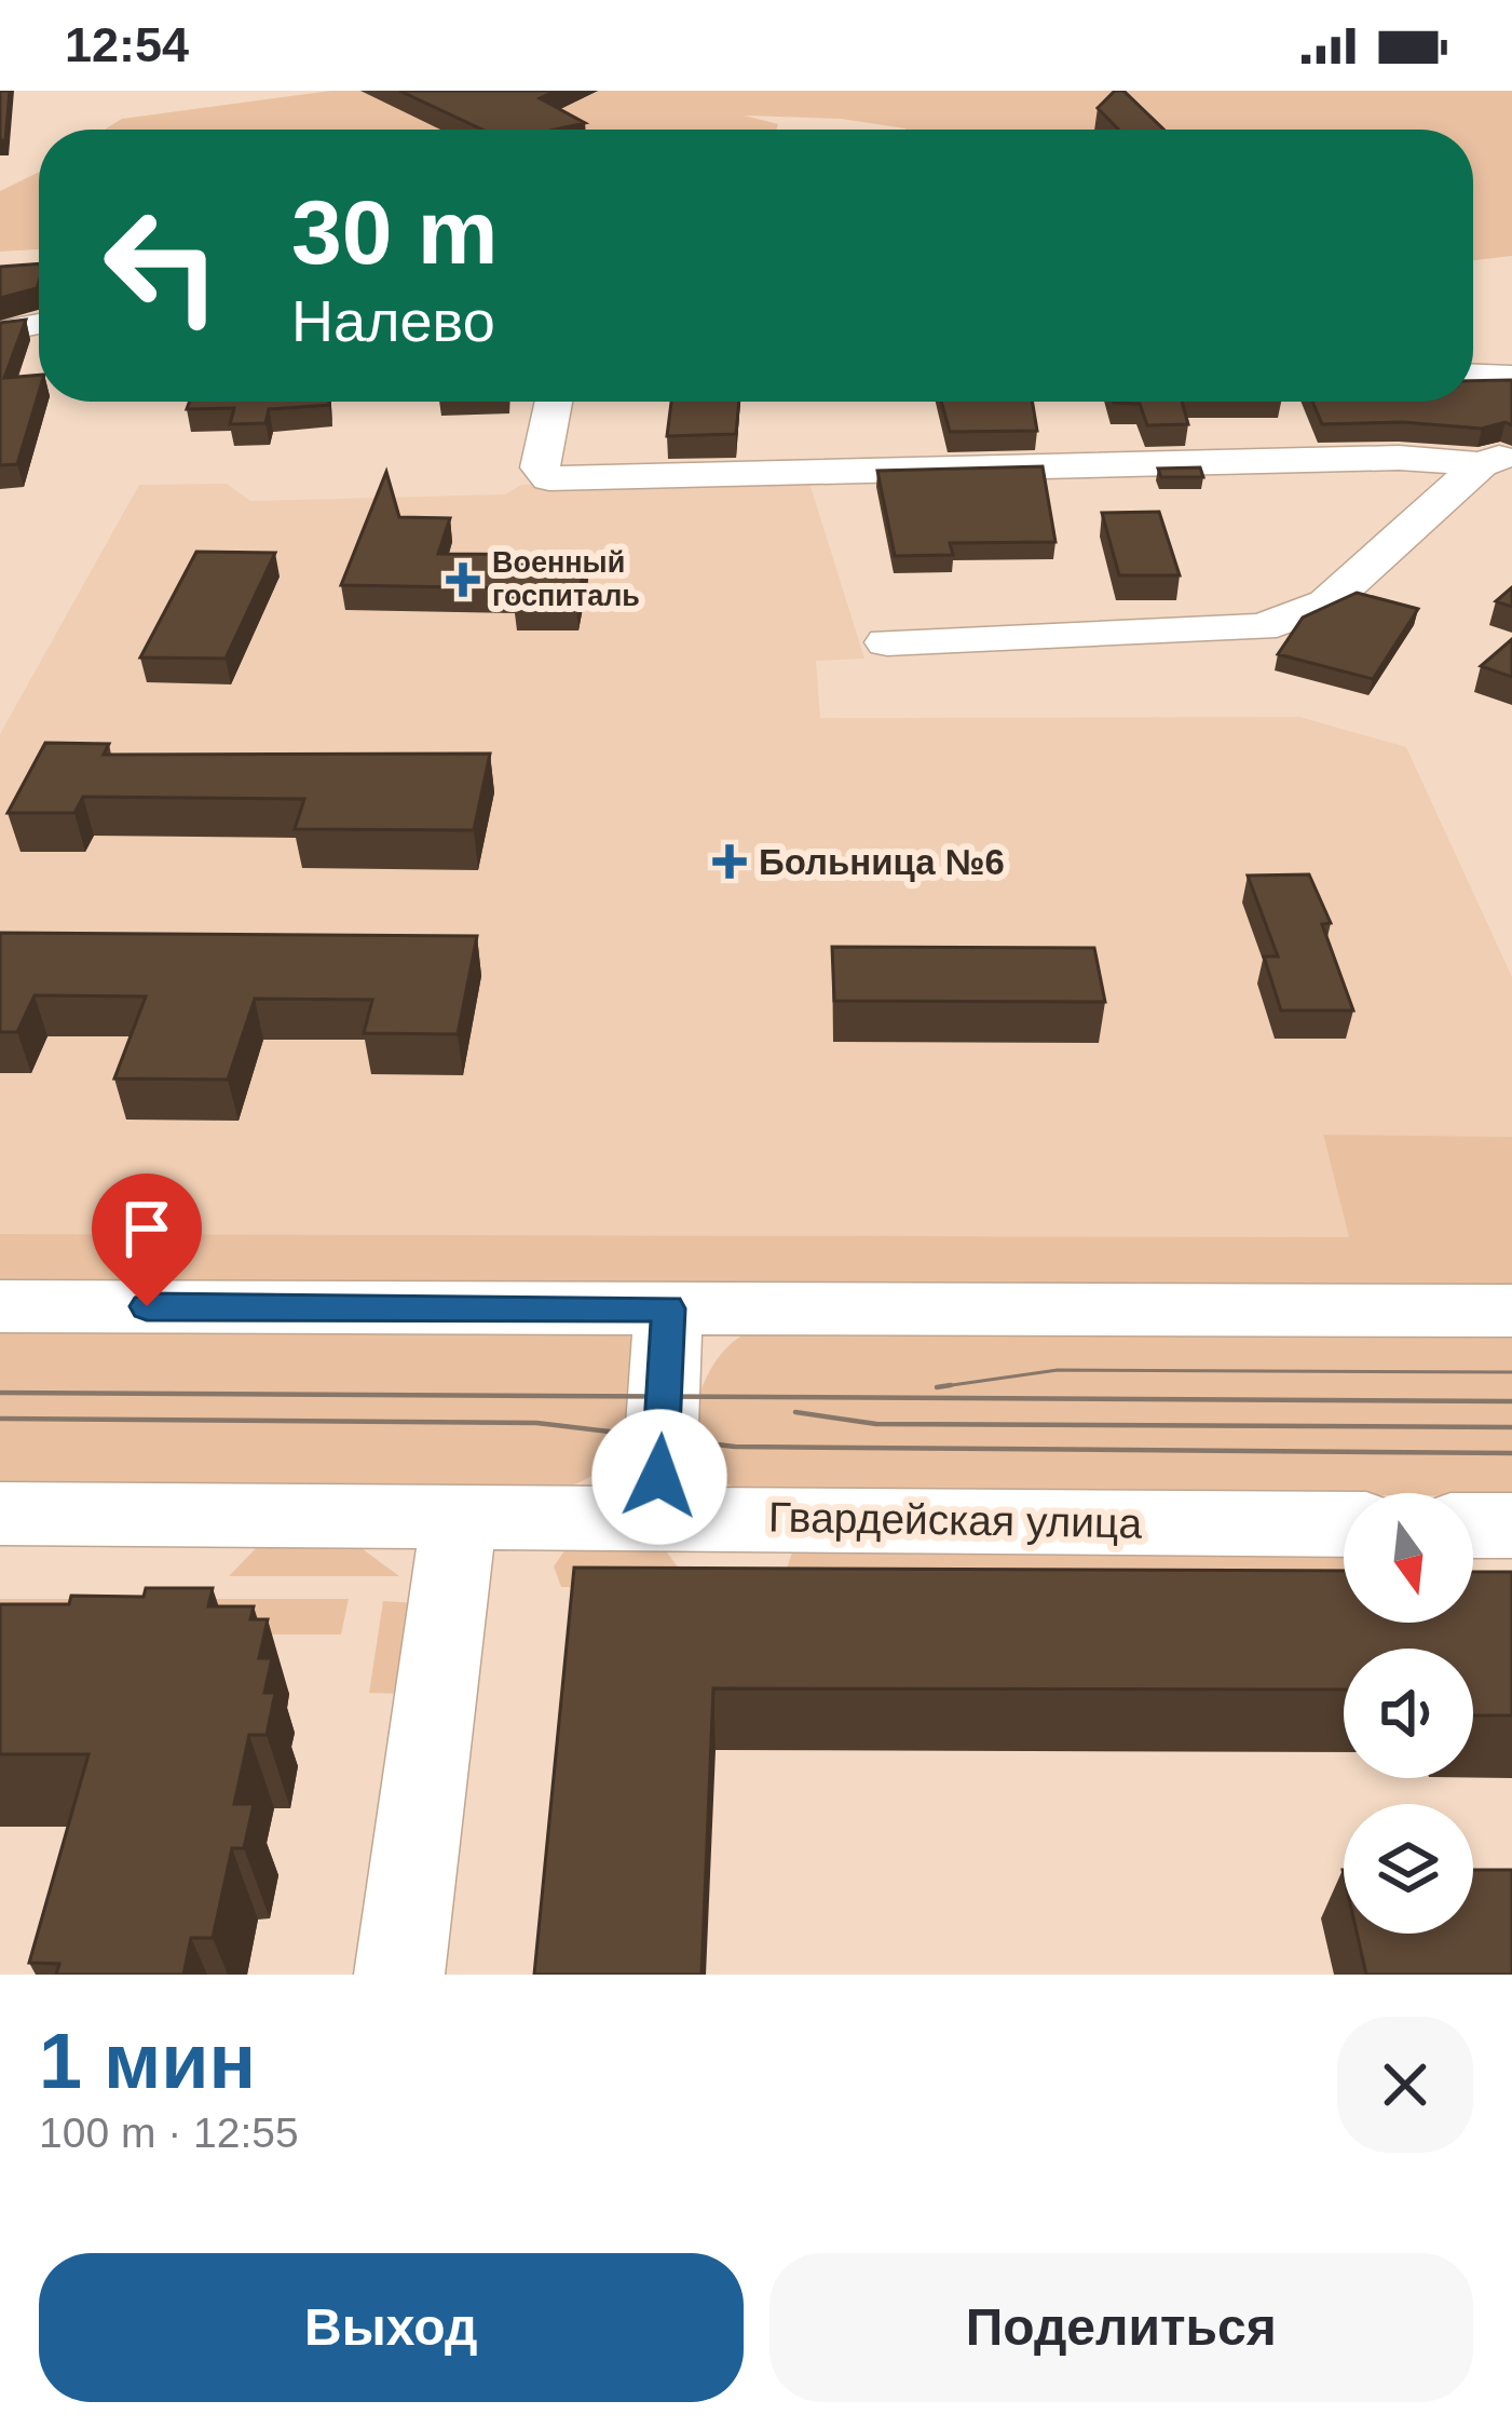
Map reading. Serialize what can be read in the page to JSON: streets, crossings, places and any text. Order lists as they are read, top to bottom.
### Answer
{
  "streets": {
    "street": ["Гвардейская улица"]
  },
  "places": {
    "health": ["Военный госпиталь", "Больница №6"]
  },
  "north": "bottom",
  "page": {
    "status": "12:54",
    "turn": ["30 m", "Налево"],
    "heading": ["1 мин", "100 m · 12:55"],
    "buttons": ["Выход", "Поделиться"]
  }
}
